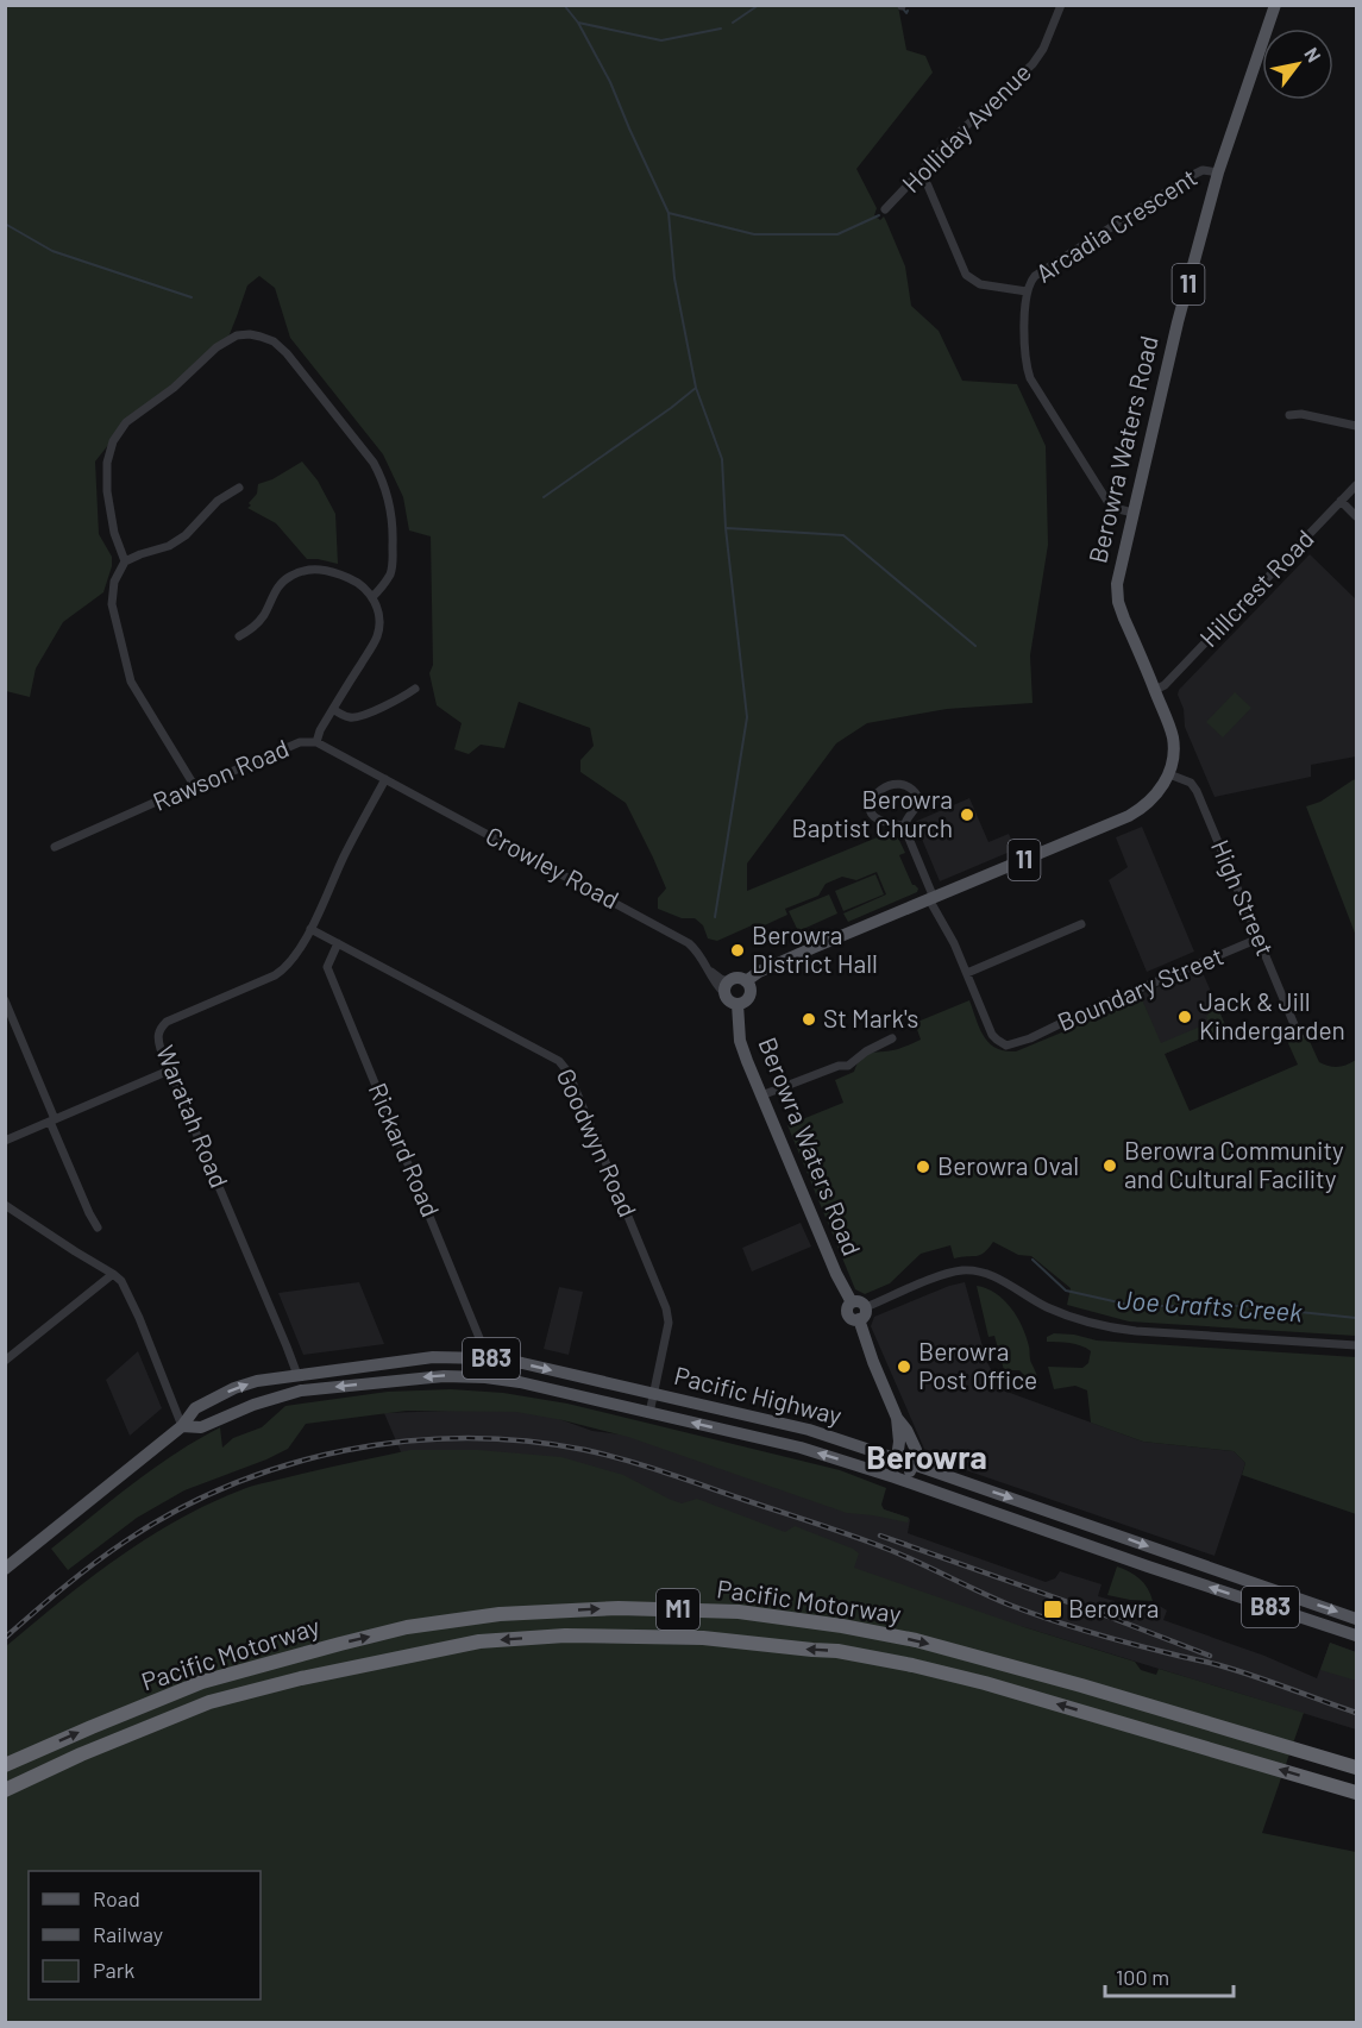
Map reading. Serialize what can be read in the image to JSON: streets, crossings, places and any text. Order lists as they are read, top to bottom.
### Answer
{
  "streets": {
    "highway": ["Pacific Motorway", "M1"],
    "main road": [
      "11",
      "Berowra Waters Road",
      "B83",
      "Pacific Highway"
    ],
    "street": [
      "Holliday Avenue",
      "Arcadia Crescent",
      "Hillcrest Road",
      "Rawson Road",
      "Crowley Road",
      "High Street",
      "Boundary Street",
      "Waratah Road",
      "Goodwyn Road",
      "Rickard Road"
    ]
  },
  "crossings": [
    ["Arcadia Crescent", "Berowra Waters Road"],
    ["11", "Berowra Waters Road"],
    ["11", "Crowley Road"],
    ["Berowra Waters Road", "Hillcrest Road"],
    ["Berowra Waters Road", "Crowley Road"],
    ["Berowra Waters Road", "High Street"],
    ["Rawson Road", "Crowley Road"],
    ["Rawson Road", "Waratah Road"],
    ["Crowley Road", "Waratah Road"],
    ["High Street", "Boundary Street"],
    ["Waratah Road", "Goodwyn Road"],
    ["Waratah Road", "Pacific Highway"],
    ["Goodwyn Road", "Rickard Road"],
    ["Goodwyn Road", "Pacific Highway"],
    ["Rickard Road", "Pacific Highway"]
  ],
  "districts": ["Berowra"],
  "water": ["Joe Crafts Creek"],
  "places": {
    "other": [
      "Berowra Baptist Church",
      "Berowra District Hall",
      "Jack & Jill Kindergarden",
      "St Mark's",
      "Berowra Community and Cultural Facility",
      "Berowra Oval",
      "Berowra Post Office"
    ],
    "transit": ["Berowra"]
  },
  "legend": ["Road", "Railway", "Park"],
  "scale_bar": "100 m",
  "north": "top right"
}
